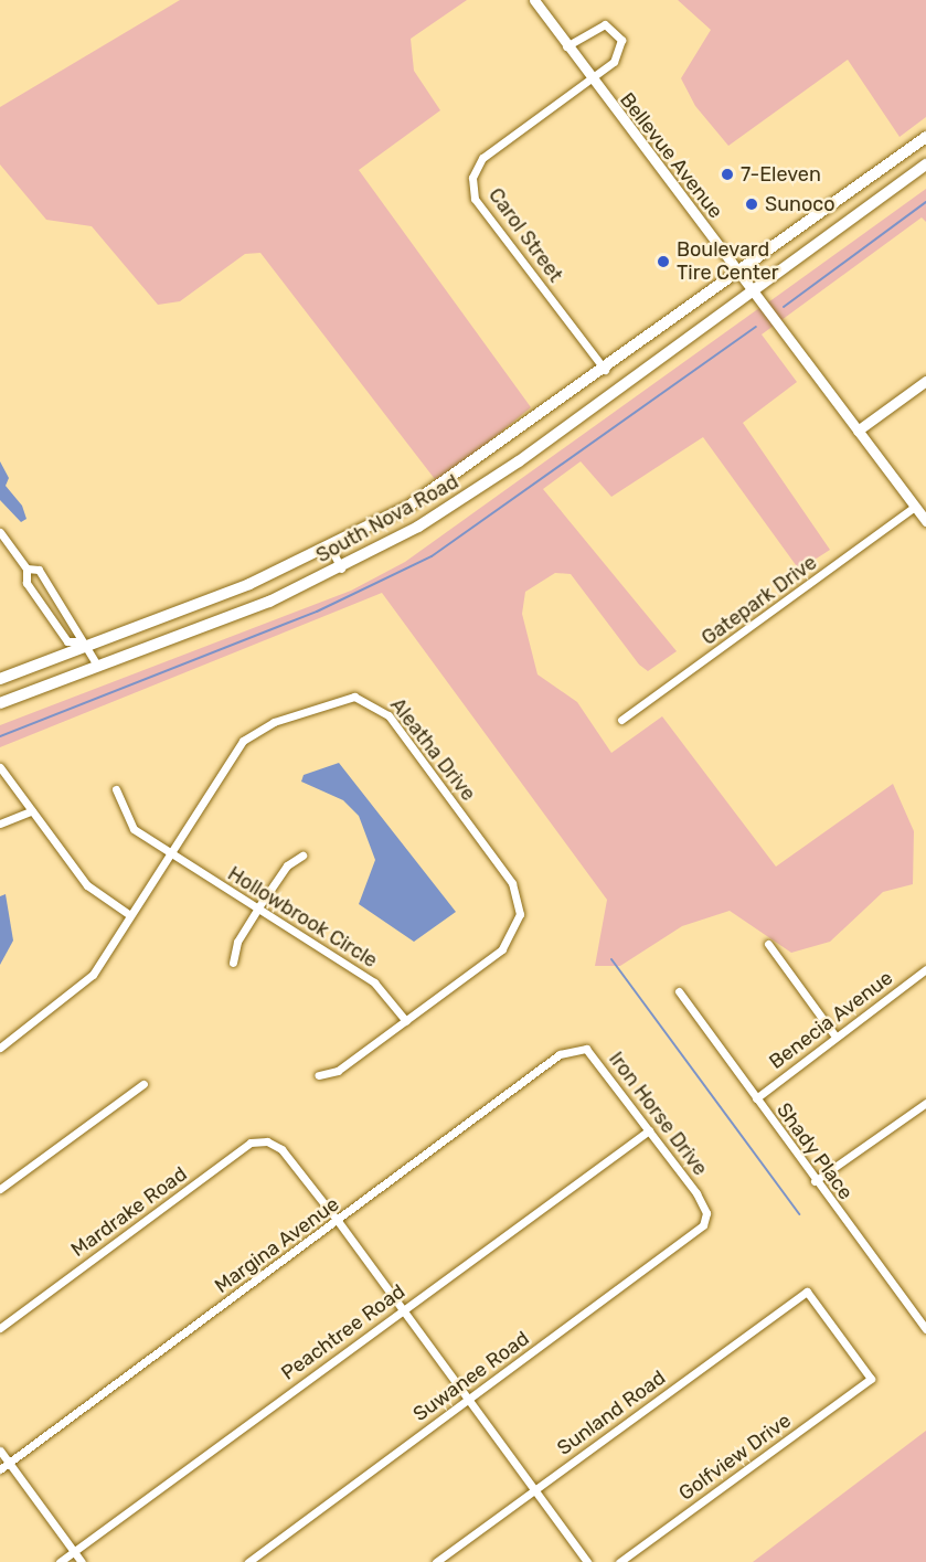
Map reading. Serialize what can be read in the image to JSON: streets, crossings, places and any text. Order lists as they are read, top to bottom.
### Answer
{
  "streets": {
    "main road": ["South Nova Road"],
    "street": [
      "Bellevue Avenue",
      "Carol Street",
      "Gatepark Drive",
      "Aleatha Drive",
      "Hollowbrook Circle",
      "Benecia Avenue",
      "Iron Horse Drive",
      "Shady Place",
      "Mardrake Road",
      "Margina Avenue",
      "Peachtree Road",
      "Suwanee Road",
      "Sunland Road",
      "Golfview Drive"
    ]
  },
  "crossings": [
    ["Bellevue Avenue", "Carol Street"],
    ["Bellevue Avenue", "South Nova Road"],
    ["Bellevue Avenue", "Gatepark Drive"],
    ["Carol Street", "South Nova Road"],
    ["Aleatha Drive", "Hollowbrook Circle"],
    ["Benecia Avenue", "Shady Place"],
    ["Iron Horse Drive", "Margina Avenue"],
    ["Iron Horse Drive", "Peachtree Road"],
    ["Iron Horse Drive", "Suwanee Road"],
    ["Mardrake Road", "Margina Avenue"],
    ["Sunland Road", "Golfview Drive"]
  ],
  "places": ["7-Eleven", "Sunoco", "Boulevard Tire Center"]
}
